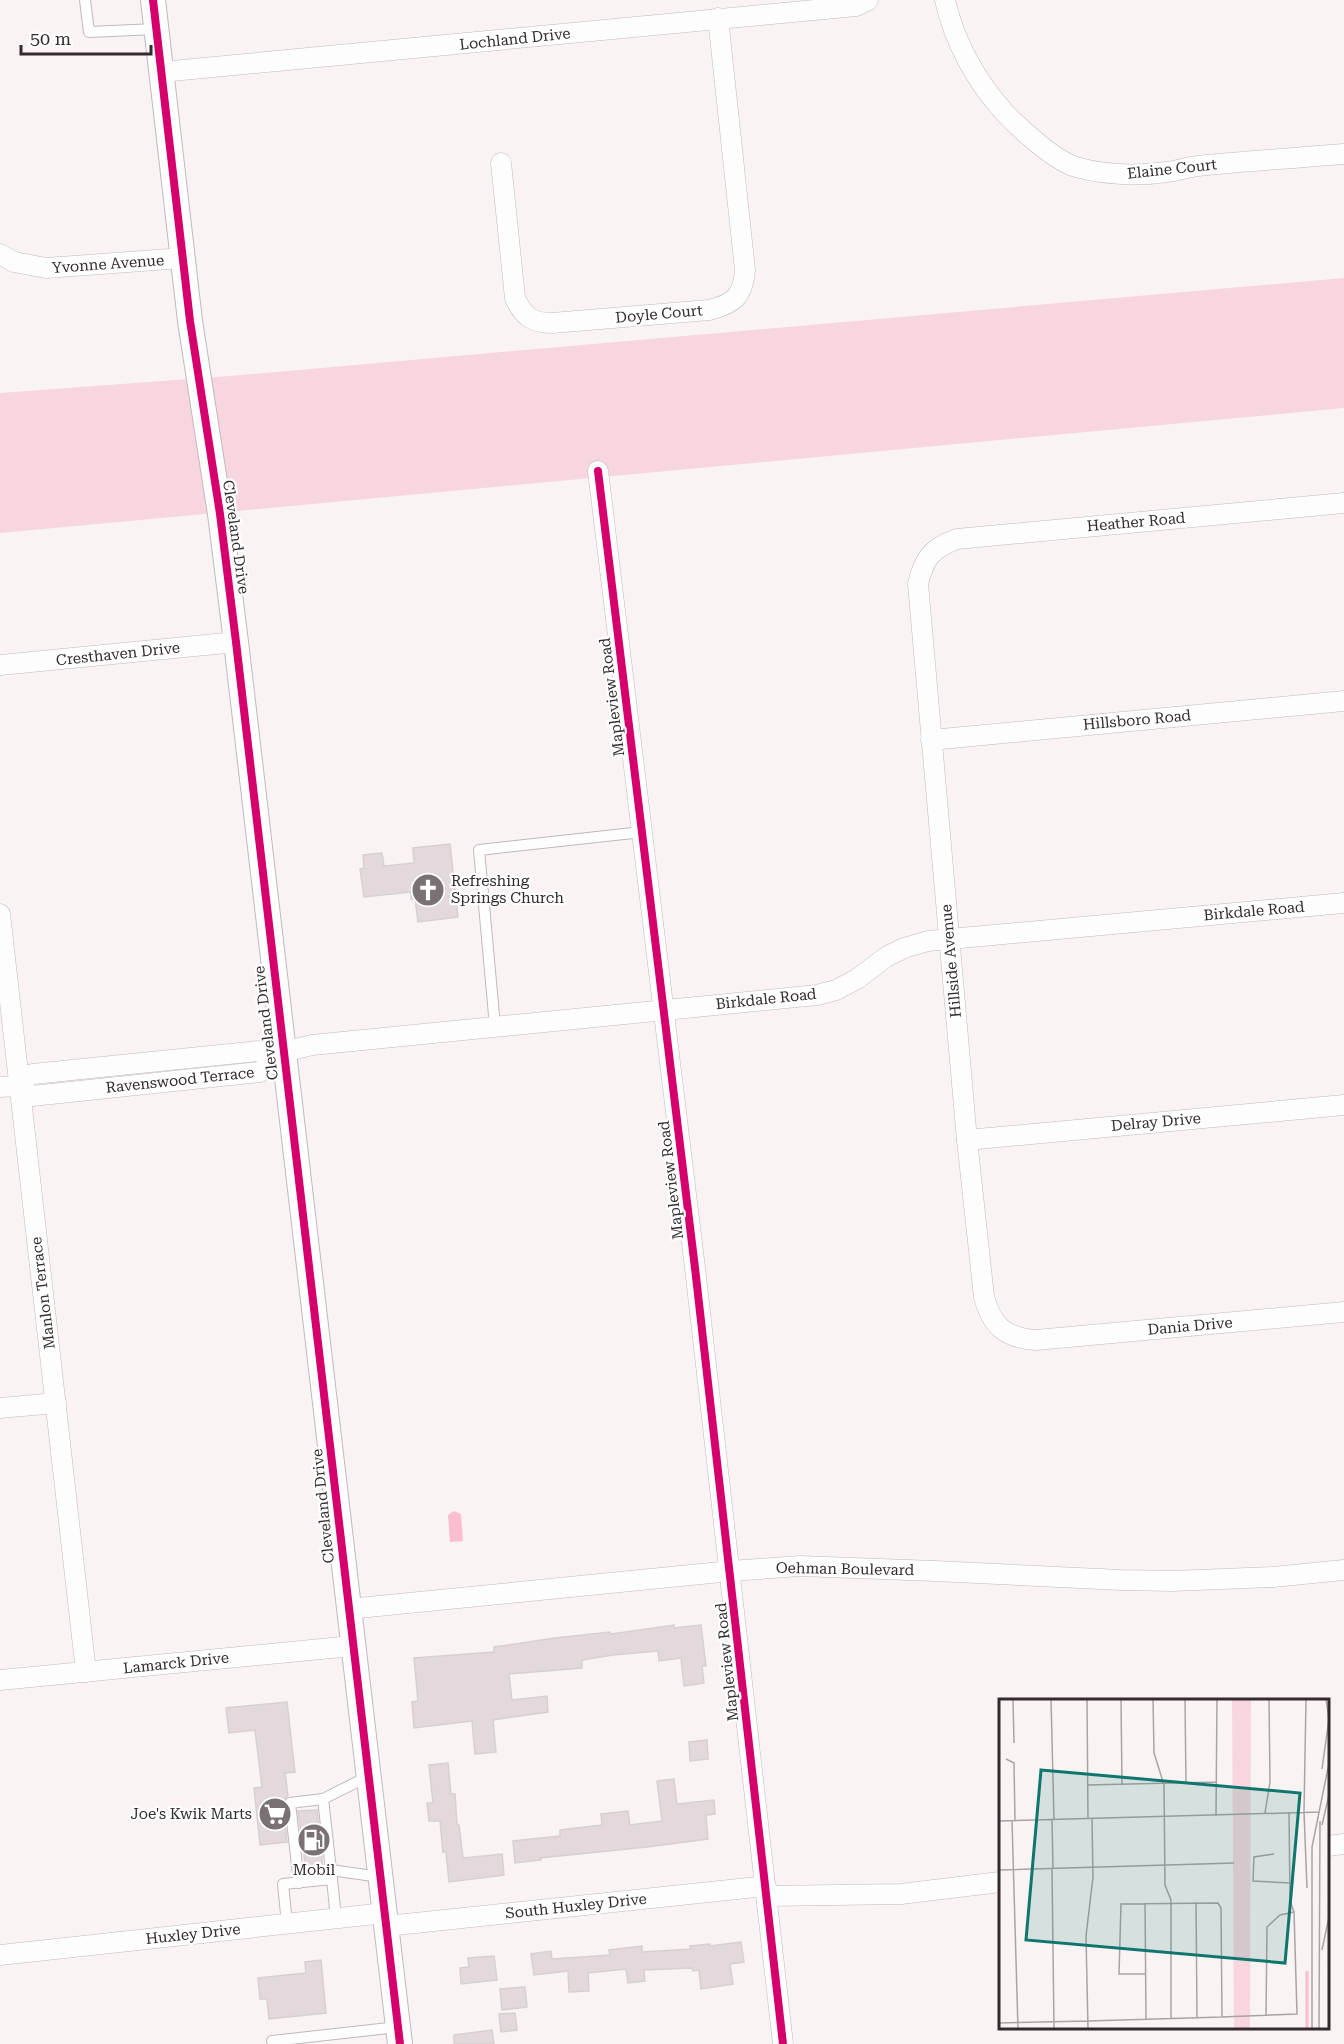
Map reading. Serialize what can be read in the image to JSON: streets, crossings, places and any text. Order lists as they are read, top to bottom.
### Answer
{
  "streets": {
    "street": [
      "Lochland Drive",
      "Elaine Court",
      "Yvonne Avenue",
      "Doyle Court",
      "Heather Road",
      "Cleveland Drive",
      "Cresthaven Drive",
      "Mapleview Road",
      "Hillsboro Road",
      "Birkdale Road",
      "Hillside Avenue",
      "Ravenswood Terrace",
      "Delray Drive",
      "Manlon Terrace",
      "Dania Drive",
      "Oehman Boulevard",
      "Lamarck Drive",
      "South Huxley Drive",
      "Huxley Drive"
    ]
  },
  "crossings": [
    ["Lochland Drive", "Doyle Court"],
    ["Lochland Drive", "Cleveland Drive"],
    ["Yvonne Avenue", "Cleveland Drive"],
    ["Heather Road", "Hillside Avenue"],
    ["Cleveland Drive", "Cresthaven Drive"],
    ["Cleveland Drive", "Birkdale Road"],
    ["Cleveland Drive", "Ravenswood Terrace"],
    ["Cleveland Drive", "Oehman Boulevard"],
    ["Cleveland Drive", "Lamarck Drive"],
    ["Cleveland Drive", "South Huxley Drive"],
    ["Cleveland Drive", "Huxley Drive"],
    ["Mapleview Road", "Birkdale Road"],
    ["Mapleview Road", "Oehman Boulevard"],
    ["Mapleview Road", "South Huxley Drive"],
    ["Hillsboro Road", "Hillside Avenue"],
    ["Birkdale Road", "Hillside Avenue"],
    ["Birkdale Road", "Ravenswood Terrace"],
    ["Hillside Avenue", "Delray Drive"],
    ["Hillside Avenue", "Dania Drive"],
    ["Ravenswood Terrace", "Manlon Terrace"],
    ["Manlon Terrace", "Lamarck Drive"],
    ["South Huxley Drive", "Huxley Drive"]
  ],
  "places": {
    "church": ["Refreshing Springs Church"],
    "supermarket": ["Joe's Kwik Marts"],
    "fuel station": ["Mobil"]
  },
  "scale_bar": "50 m"
}
